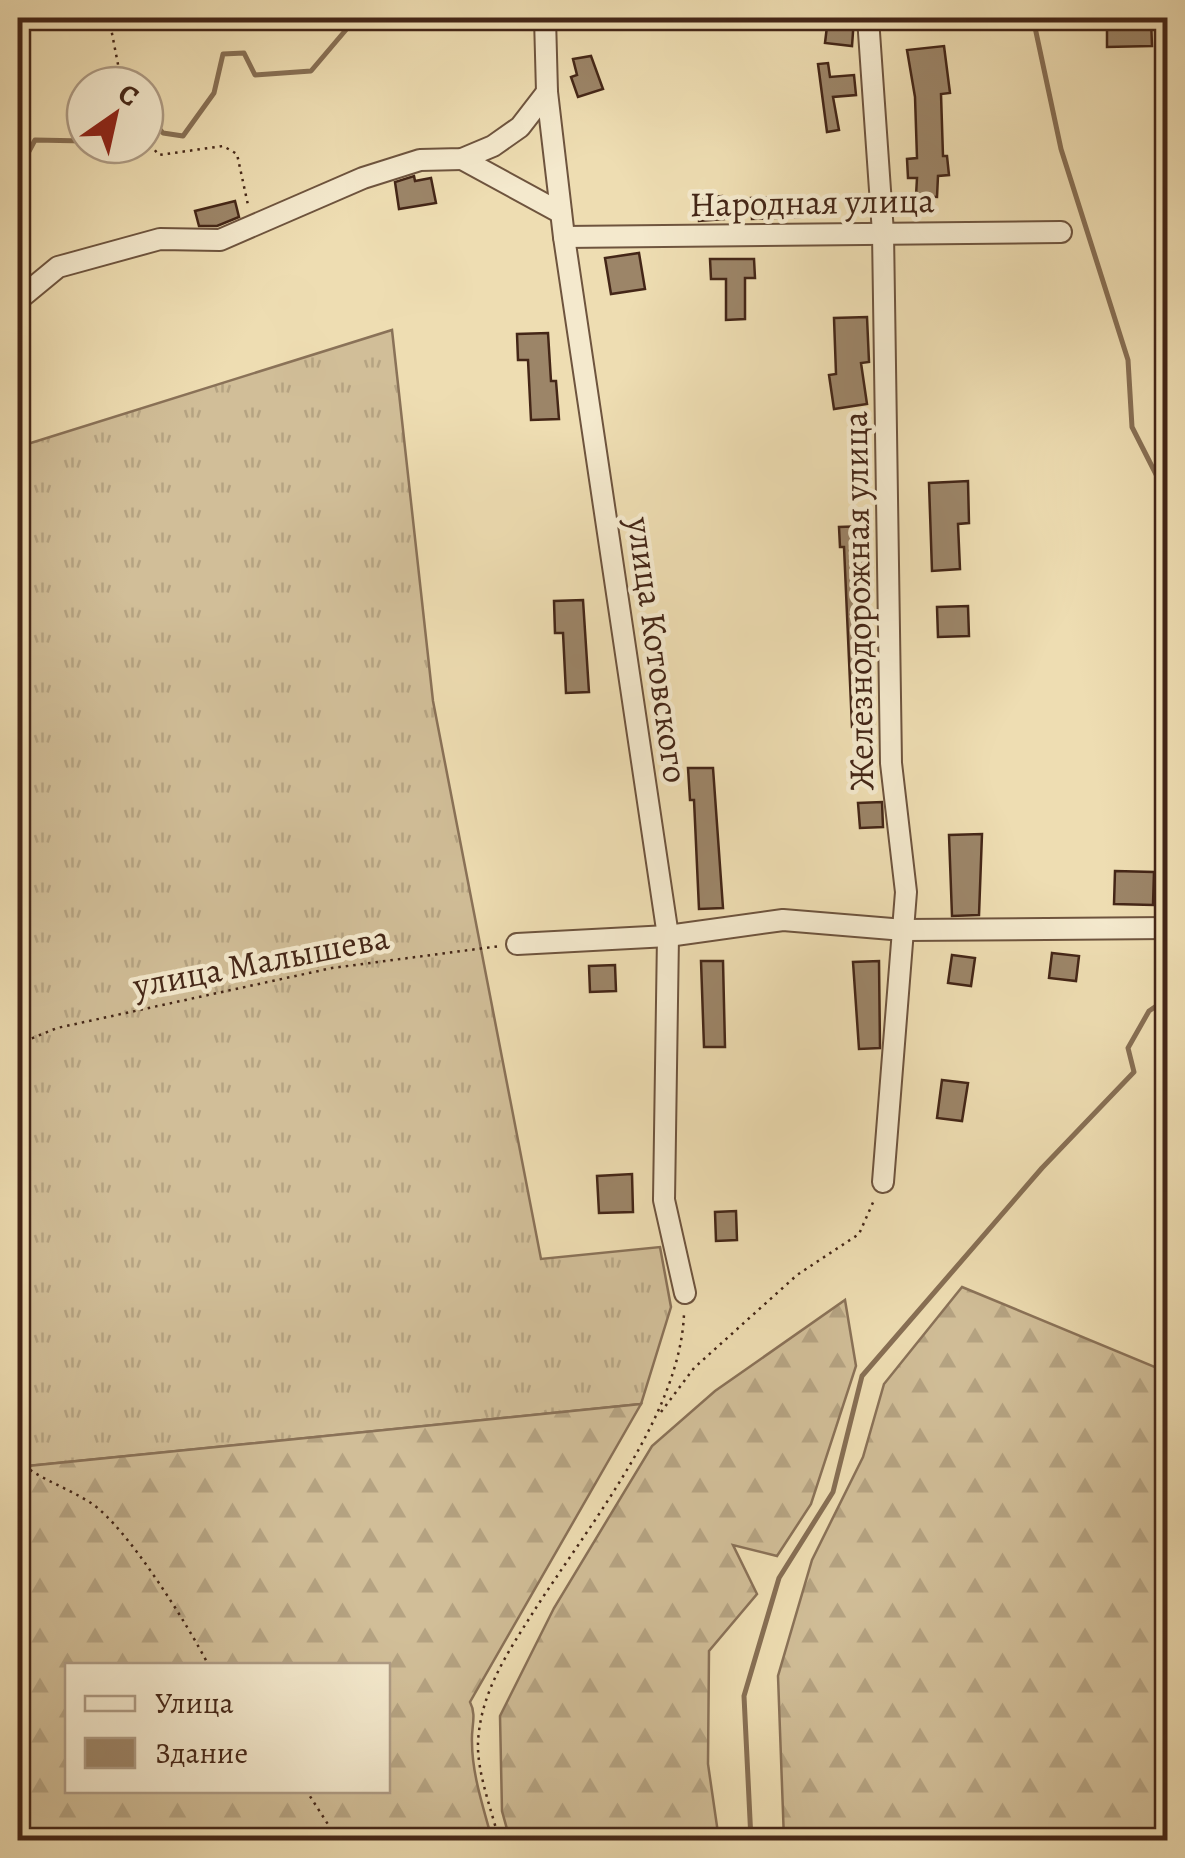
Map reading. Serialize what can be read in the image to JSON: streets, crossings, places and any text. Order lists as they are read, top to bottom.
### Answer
{
  "streets": {
    "street": ["Народная улица", "Железнодорожная улица", "улица Котовского"],
    "path": ["улица Малышева"]
  },
  "crossings": [
    ["Народная улица", "Железнодорожная улица"],
    ["Народная улица", "улица Котовского"]
  ],
  "legend": ["Улица", "Здание"],
  "north": "top right"
}
